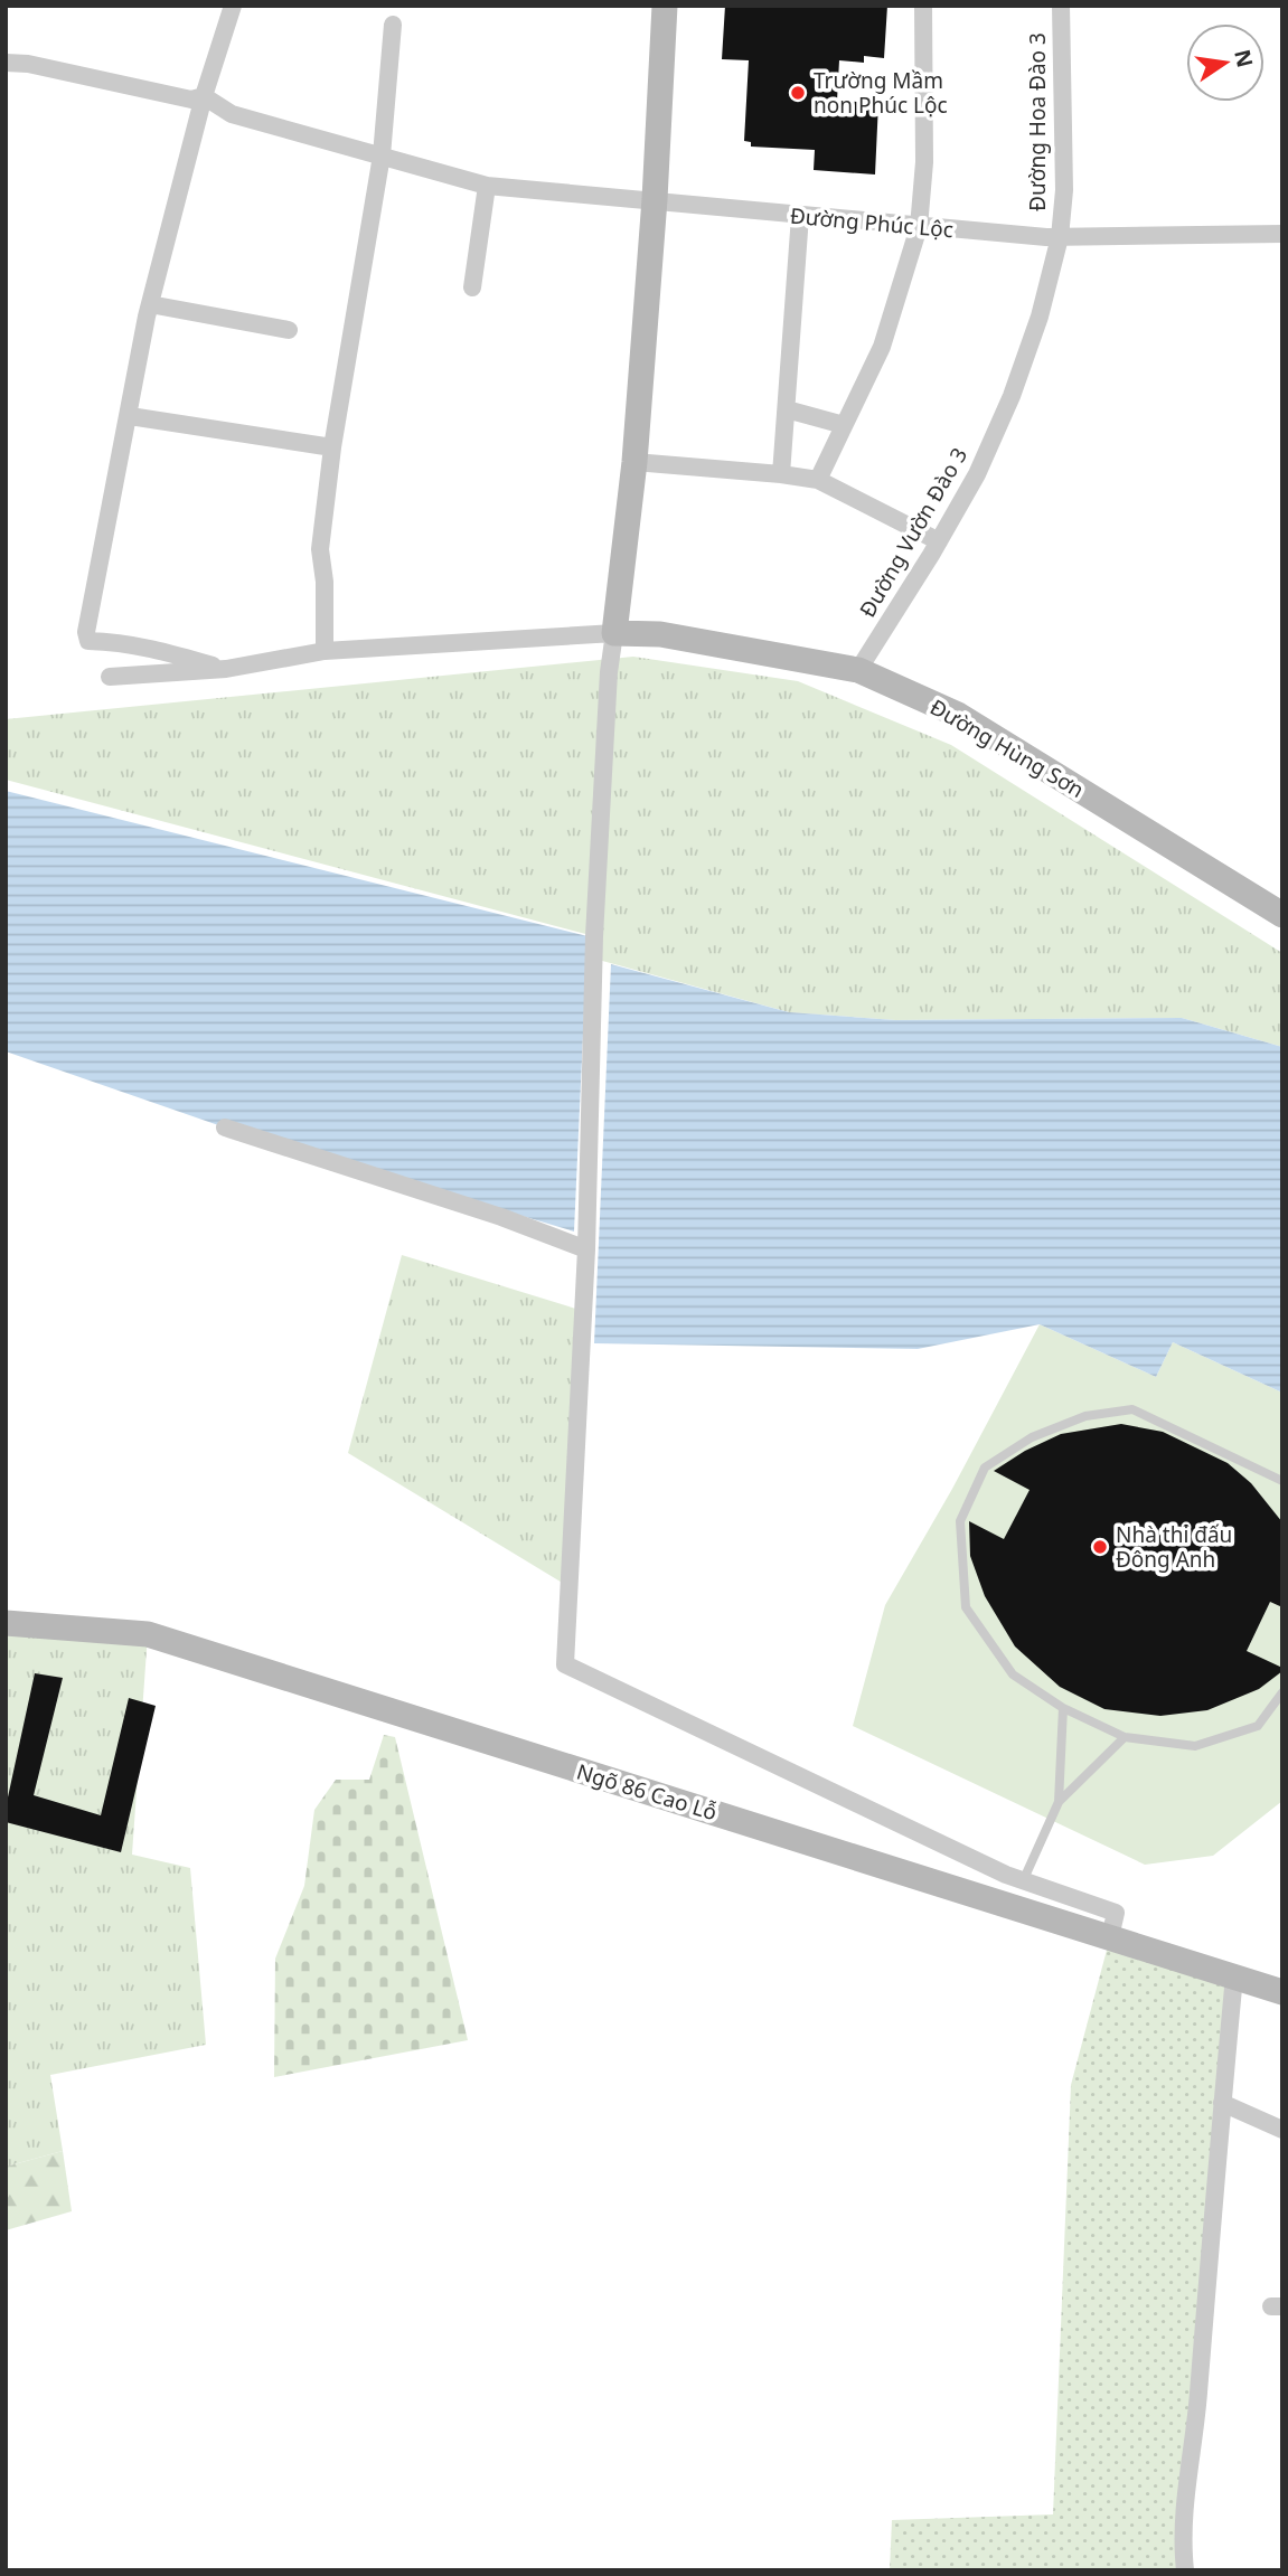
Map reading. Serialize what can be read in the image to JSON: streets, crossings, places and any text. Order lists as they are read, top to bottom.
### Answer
{
  "streets": {
    "street": [
      "Đường Hoa Đào 3",
      "Đường Phúc Lộc",
      "Đường Vườn Đào 3",
      "Đường Hùng Sơn",
      "Ngõ 86 Cao Lỗ"
    ]
  },
  "crossings": [
    ["Đường Hoa Đào 3", "Đường Phúc Lộc"],
    ["Đường Hoa Đào 3", "Đường Vườn Đào 3"],
    ["Đường Phúc Lộc", "Đường Vườn Đào 3"],
    ["Đường Vườn Đào 3", "Đường Hùng Sơn"]
  ],
  "places": ["Trường Mầm non Phúc Lộc", "Nhà thi đấu Đông Anh"],
  "north": "right"
}
